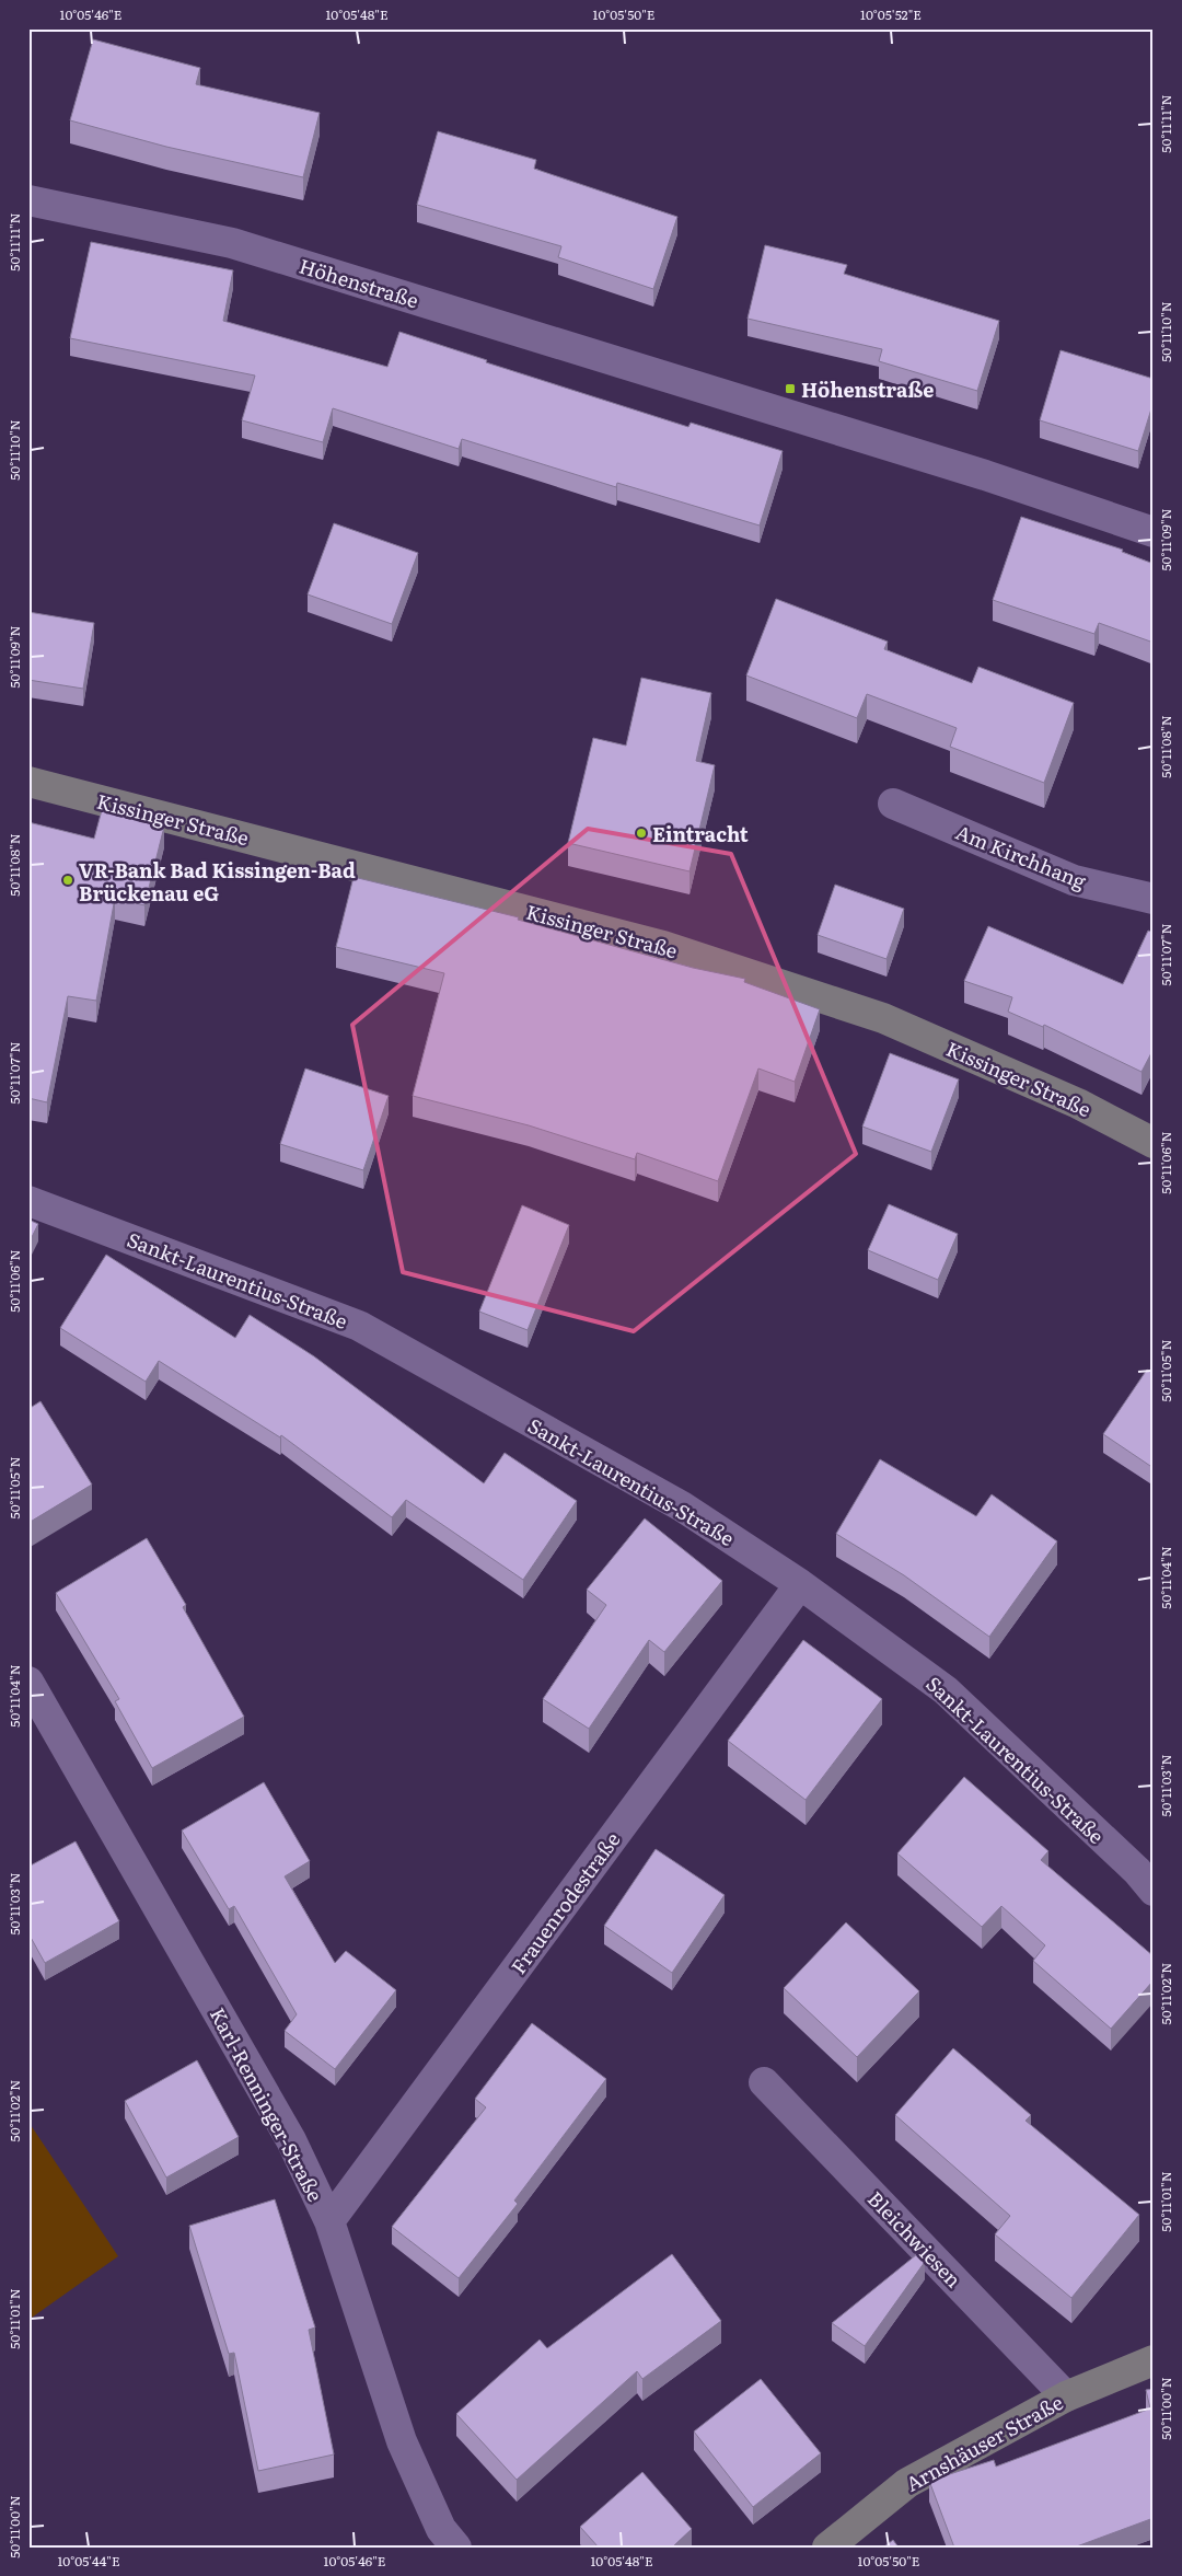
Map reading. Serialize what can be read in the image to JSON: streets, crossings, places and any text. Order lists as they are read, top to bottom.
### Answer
{
  "streets": {
    "street": [
      "Höhenstraße",
      "Kissinger Straße",
      "Am Kirchhang",
      "Sankt-Laurentius-Straße",
      "Frauenrodestraße",
      "Karl-Renninger-Straße",
      "Bleichwiesen",
      "Arnshäuser Straße"
    ]
  },
  "crossings": [
    ["Sankt-Laurentius-Straße", "Frauenrodestraße"],
    ["Frauenrodestraße", "Karl-Renninger-Straße"],
    ["Bleichwiesen", "Arnshäuser Straße"]
  ],
  "places": {
    "transit": ["Höhenstraße"],
    "other": ["Eintracht", "VR-Bank Bad Kissingen-Bad Brückenau eG"]
  },
  "coordinates": [
    "10°05'46\"E",
    "10°05'48\"E",
    "10°05'50\"E",
    "10°05'52\"E",
    "50°11'11\"N",
    "50°11'10\"N",
    "50°11'09\"N",
    "50°11'08\"N",
    "50°11'07\"N",
    "50°11'06\"N",
    "50°11'05\"N",
    "50°11'04\"N",
    "50°11'03\"N",
    "50°11'02\"N",
    "50°11'01\"N",
    "50°11'00\"N",
    "10°05'44\"E"
  ]
}
